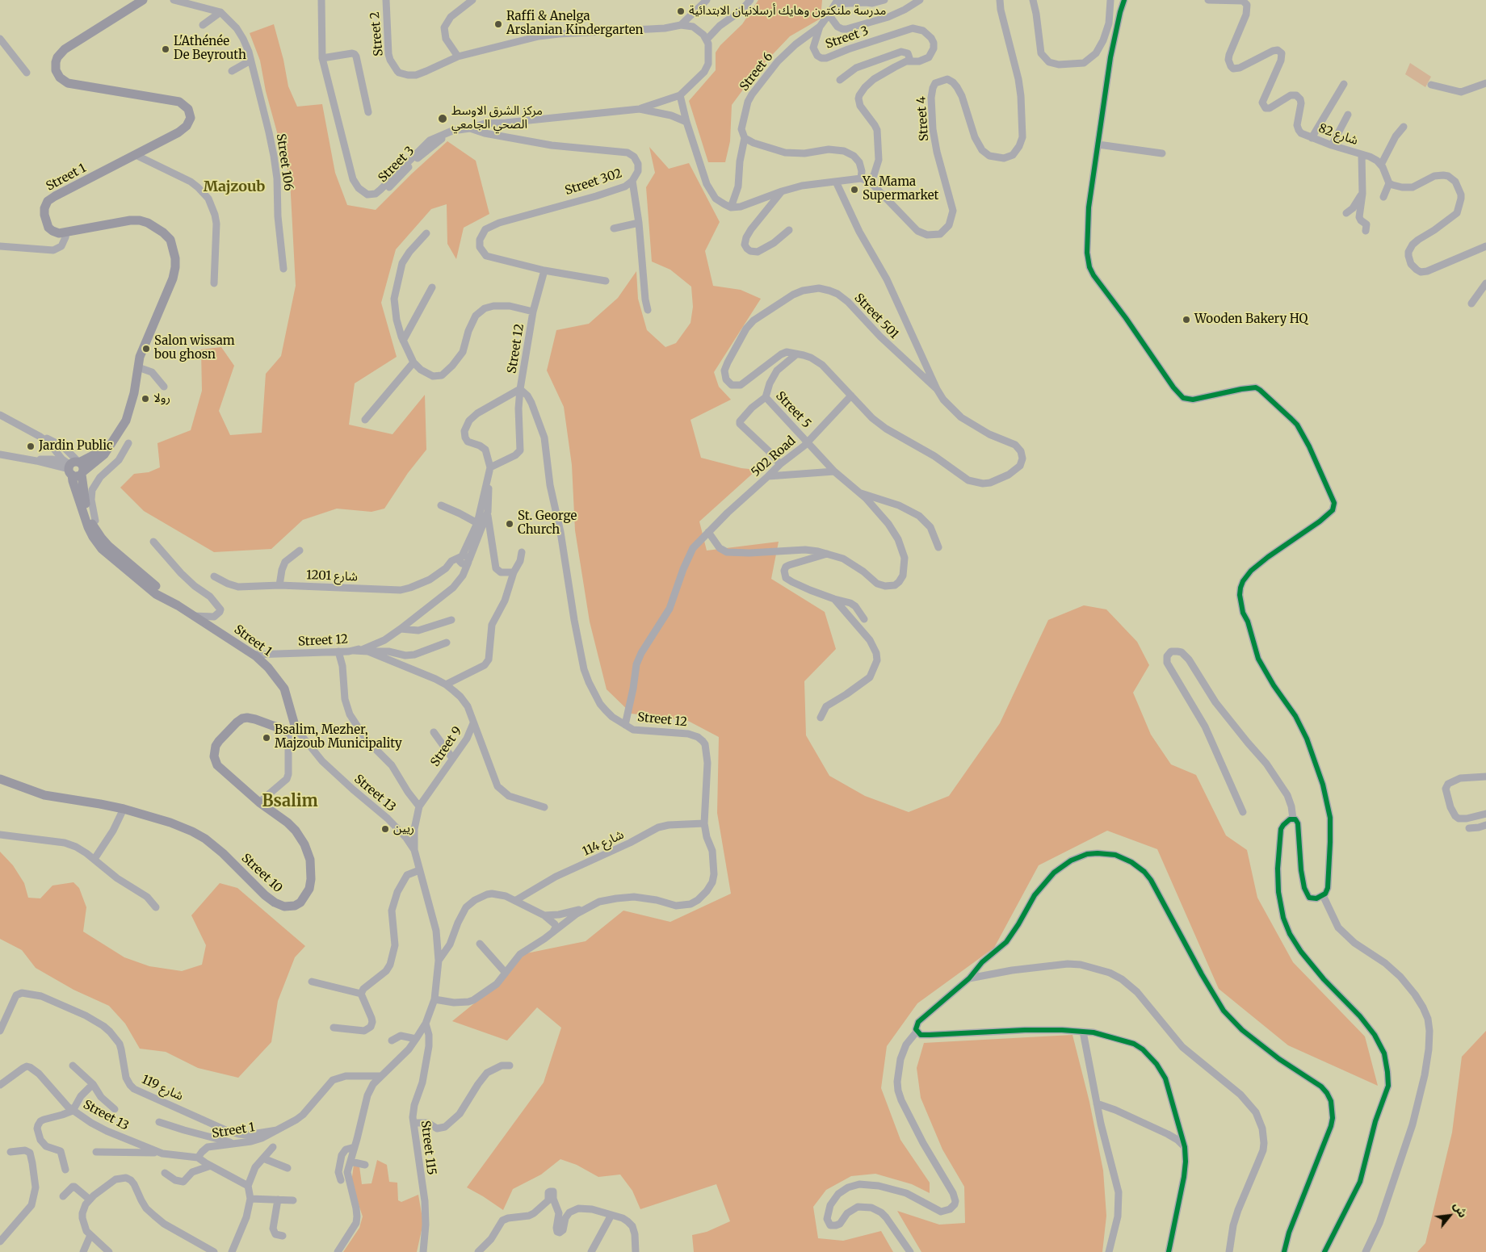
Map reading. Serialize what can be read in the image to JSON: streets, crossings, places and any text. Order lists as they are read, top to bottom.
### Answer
{
  "streets": {
    "main road": ["Street 1", "Street 10"],
    "street": [
      "Street 2",
      "Street 3",
      "Street 6",
      "Street 4",
      "شارع 82",
      "Street 106",
      "Street 302",
      "Street 501",
      "Street 12",
      "Street 5",
      "502 Road",
      "شارع 1201",
      "Street 9",
      "Street 13",
      "شارع 114",
      "شارع 119",
      "Street 115"
    ]
  },
  "crossings": [
    ["Street 3", "Street 6"],
    ["Street 3", "Street 4"],
    ["Street 3", "Street 302"],
    ["Street 1", "Street 12"],
    ["Street 1", "Street 13"],
    ["Street 1", "Street 10"],
    ["Street 1", "شارع 119"],
    ["Street 302", "Street 12"],
    ["Street 501", "Street 5"],
    ["Street 12", "شارع 1201"],
    ["Street 12", "Street 9"],
    ["Street 12", "Street 13"],
    ["Street 12", "شارع 114"],
    ["Street 5", "502 Road"],
    ["Street 9", "Street 13"],
    ["Street 13", "Street 10"],
    ["Street 13", "Street 115"]
  ],
  "districts": ["Majzoub", "Bsalim"],
  "places": [
    "مدرسة ملنكتون وهايك أرسلانيان الابتدائية",
    "Raffi & Anelga Arslanian Kindergarten",
    "L'Athénée De Beyrouth",
    "مركز الشرق الاوسط الصحي الجامعي",
    "Ya Mama Supermarket",
    "Wooden Bakery HQ",
    "Salon wissam bou ghosn",
    "رولا",
    "Jardin Public",
    "St. George Church",
    "Bsalim, Mezher, Majzoub Municipality",
    "ريين"
  ],
  "north": "top right"
}
